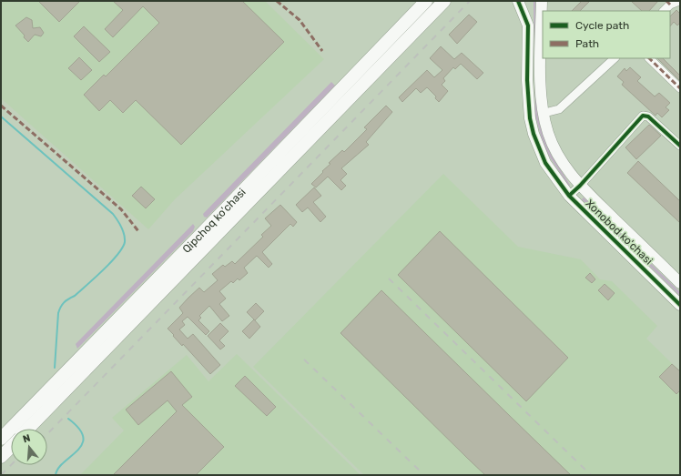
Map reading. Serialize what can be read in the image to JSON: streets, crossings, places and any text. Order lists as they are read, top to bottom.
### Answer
{
  "streets": {
    "main road": ["Qipchoq ko'chasi"],
    "street": ["Xonobod ko'chasi"]
  },
  "legend": ["Cycle path", "Path"],
  "north": "top"
}
